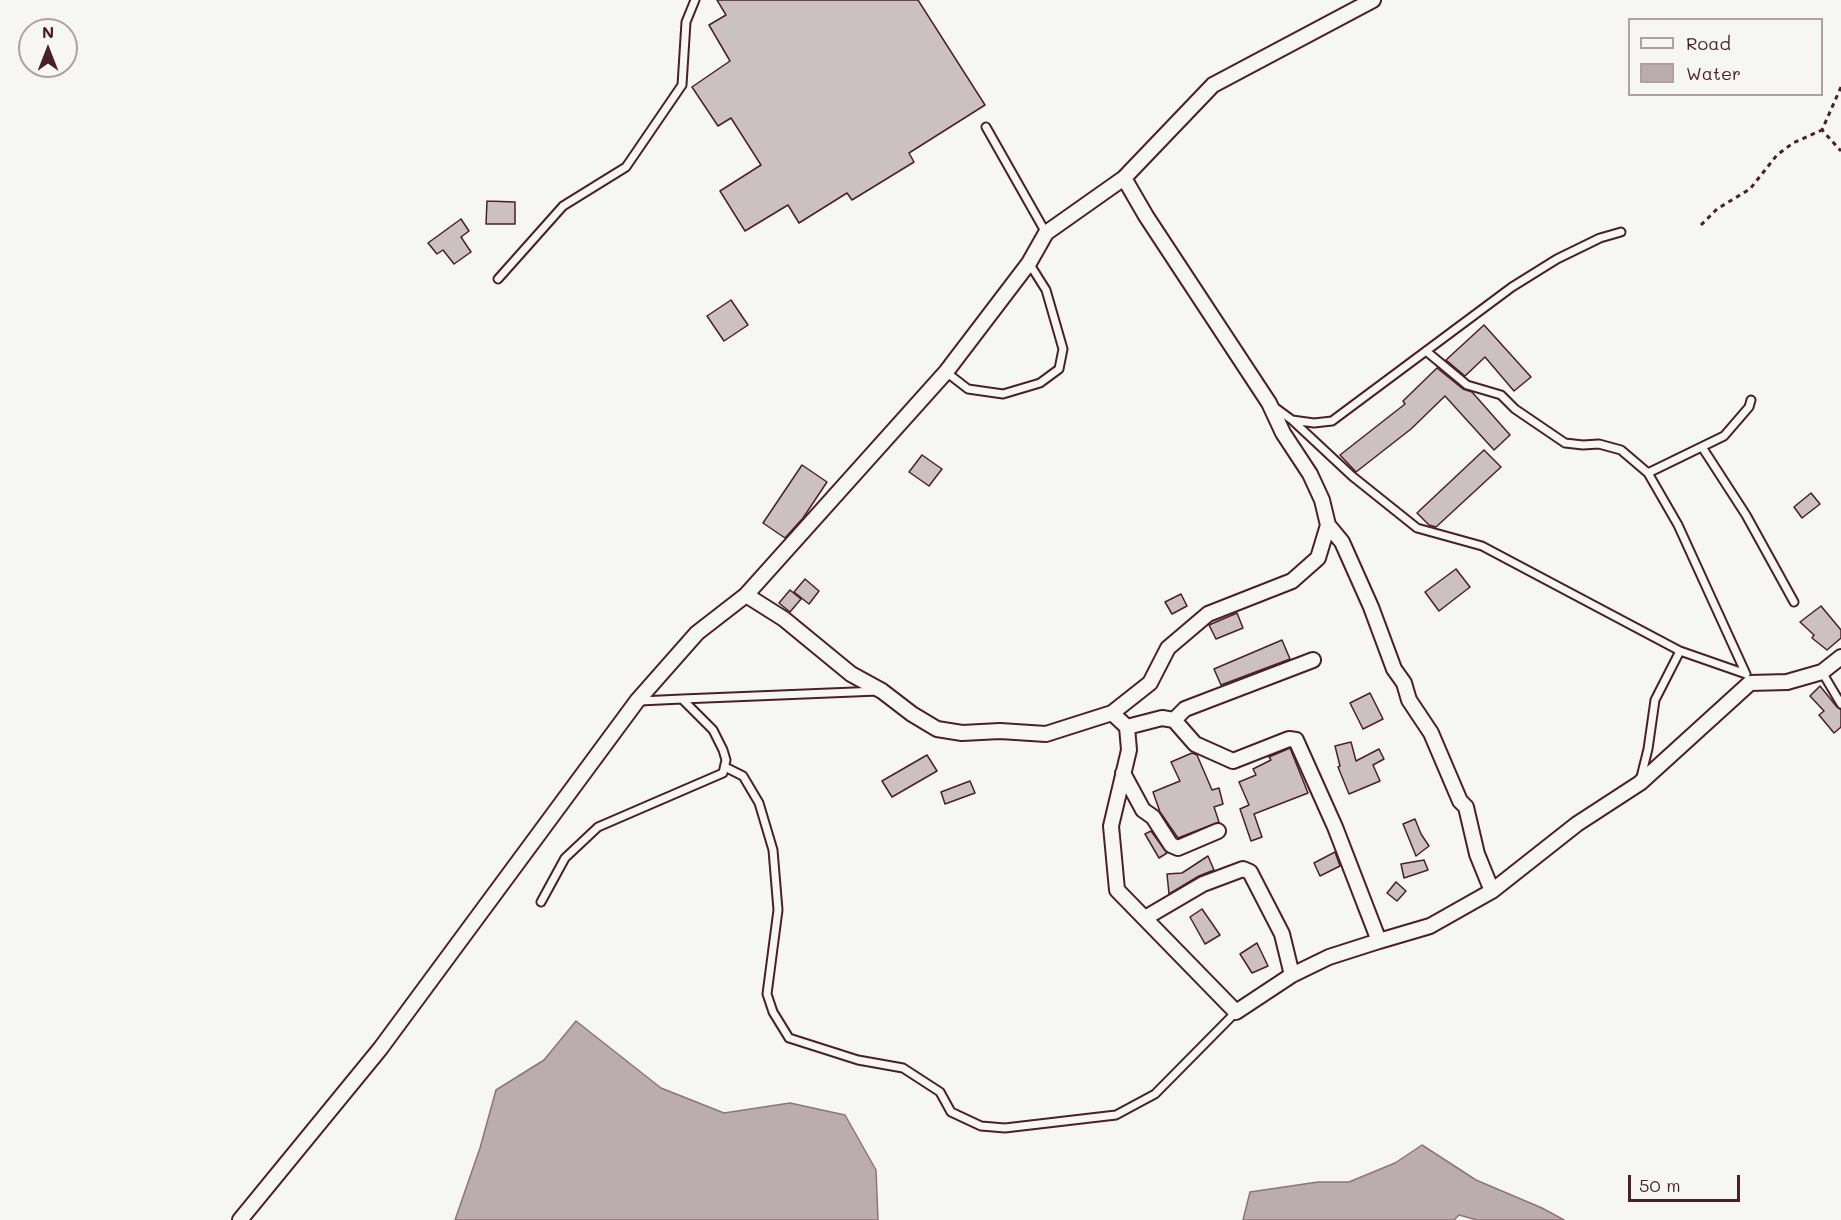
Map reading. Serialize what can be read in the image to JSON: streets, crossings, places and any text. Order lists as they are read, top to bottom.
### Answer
{
  "legend": ["Road", "Water"],
  "scale_bar": "50 m",
  "north": "top"
}
